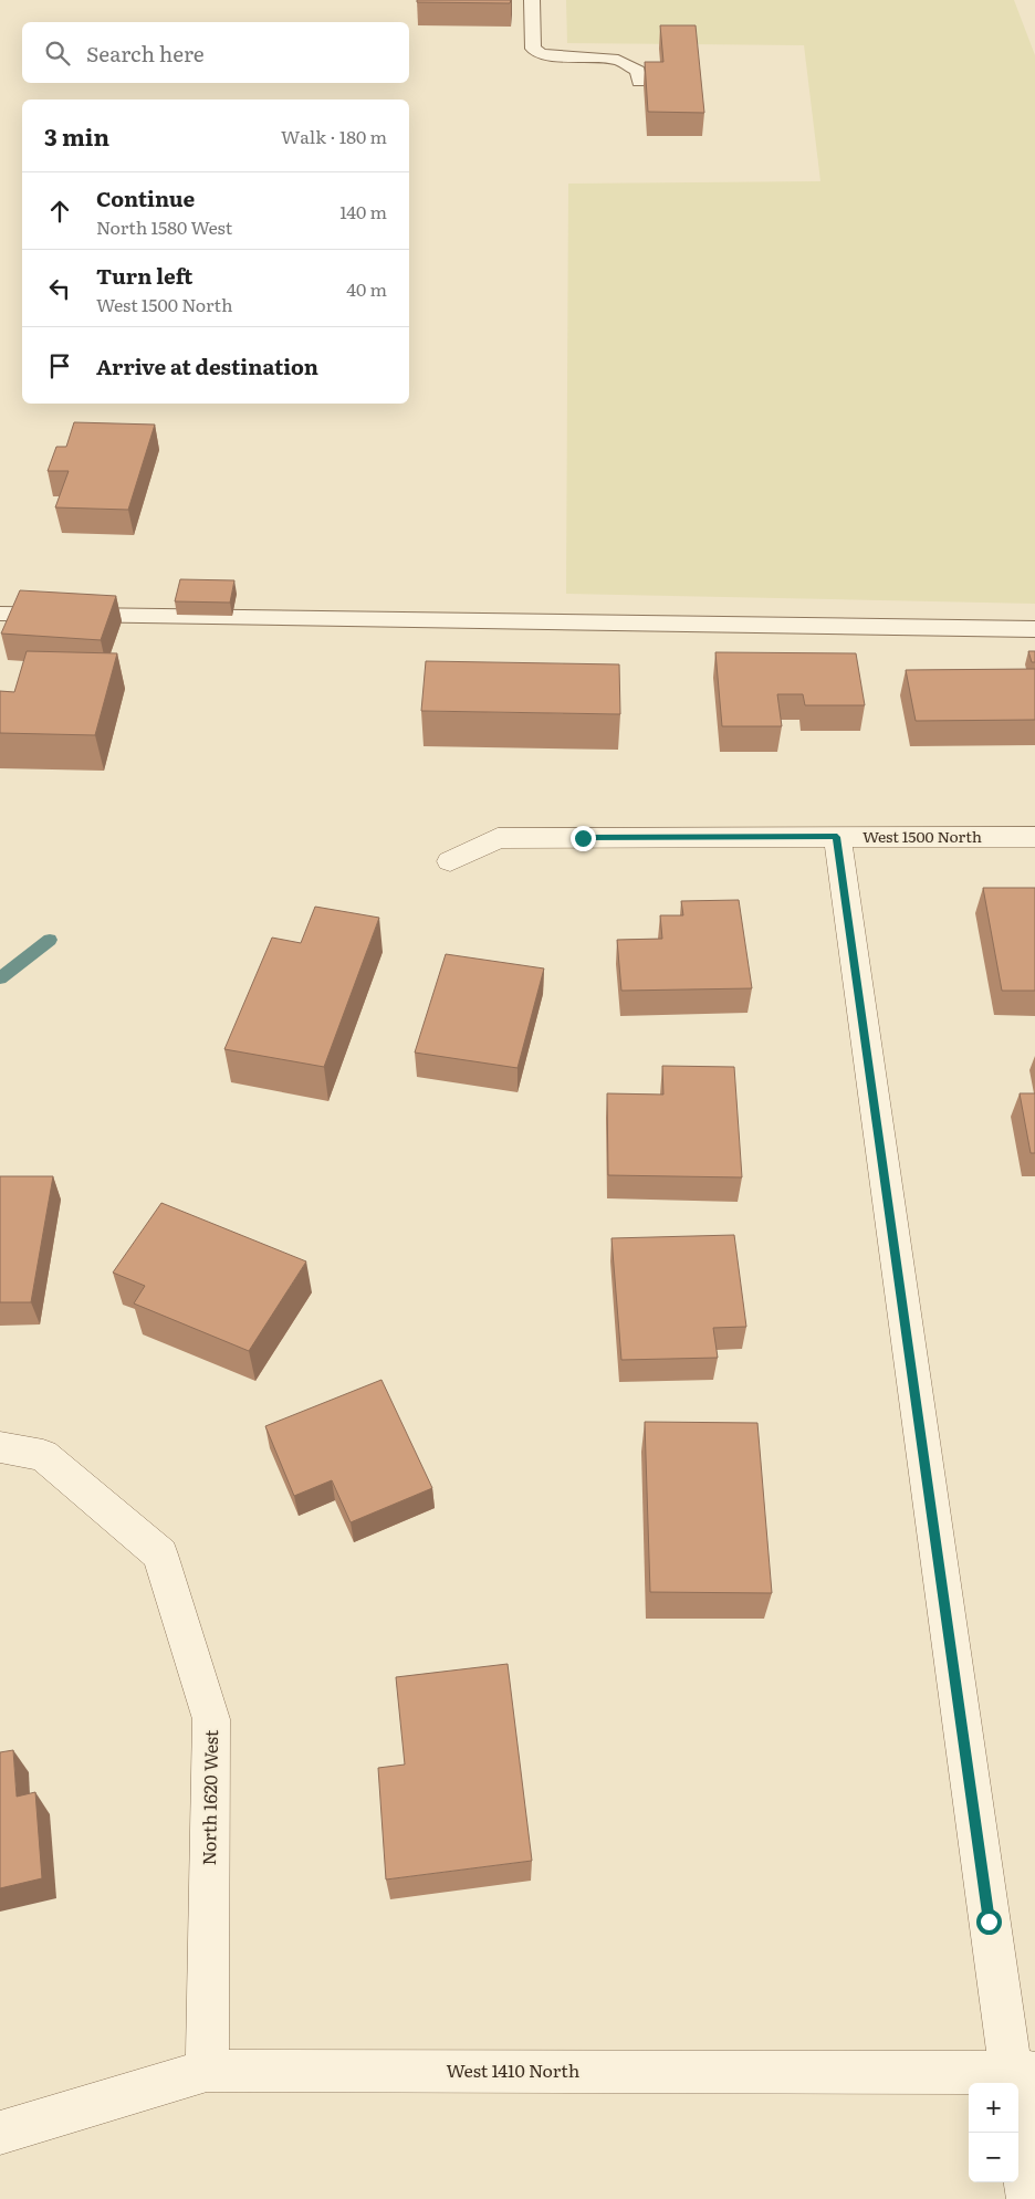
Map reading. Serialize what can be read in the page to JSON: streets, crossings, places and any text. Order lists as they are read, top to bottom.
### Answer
{
  "streets": {
    "street": ["West 1500 North", "North 1620 West", "West 1410 North"]
  },
  "crossings": [
    ["North 1620 West", "West 1410 North"]
  ],
  "page": {
    "search": "Search here",
    "heading": ["3 min", "Walk · 180 m"],
    "list": [
      ["Continue", "North 1580 West", "140 m"],
      ["Turn left", "West 1500 North", "40 m"],
      "Arrive at destination"
    ],
    "map_buttons": ["+", "−"]
  }
}
